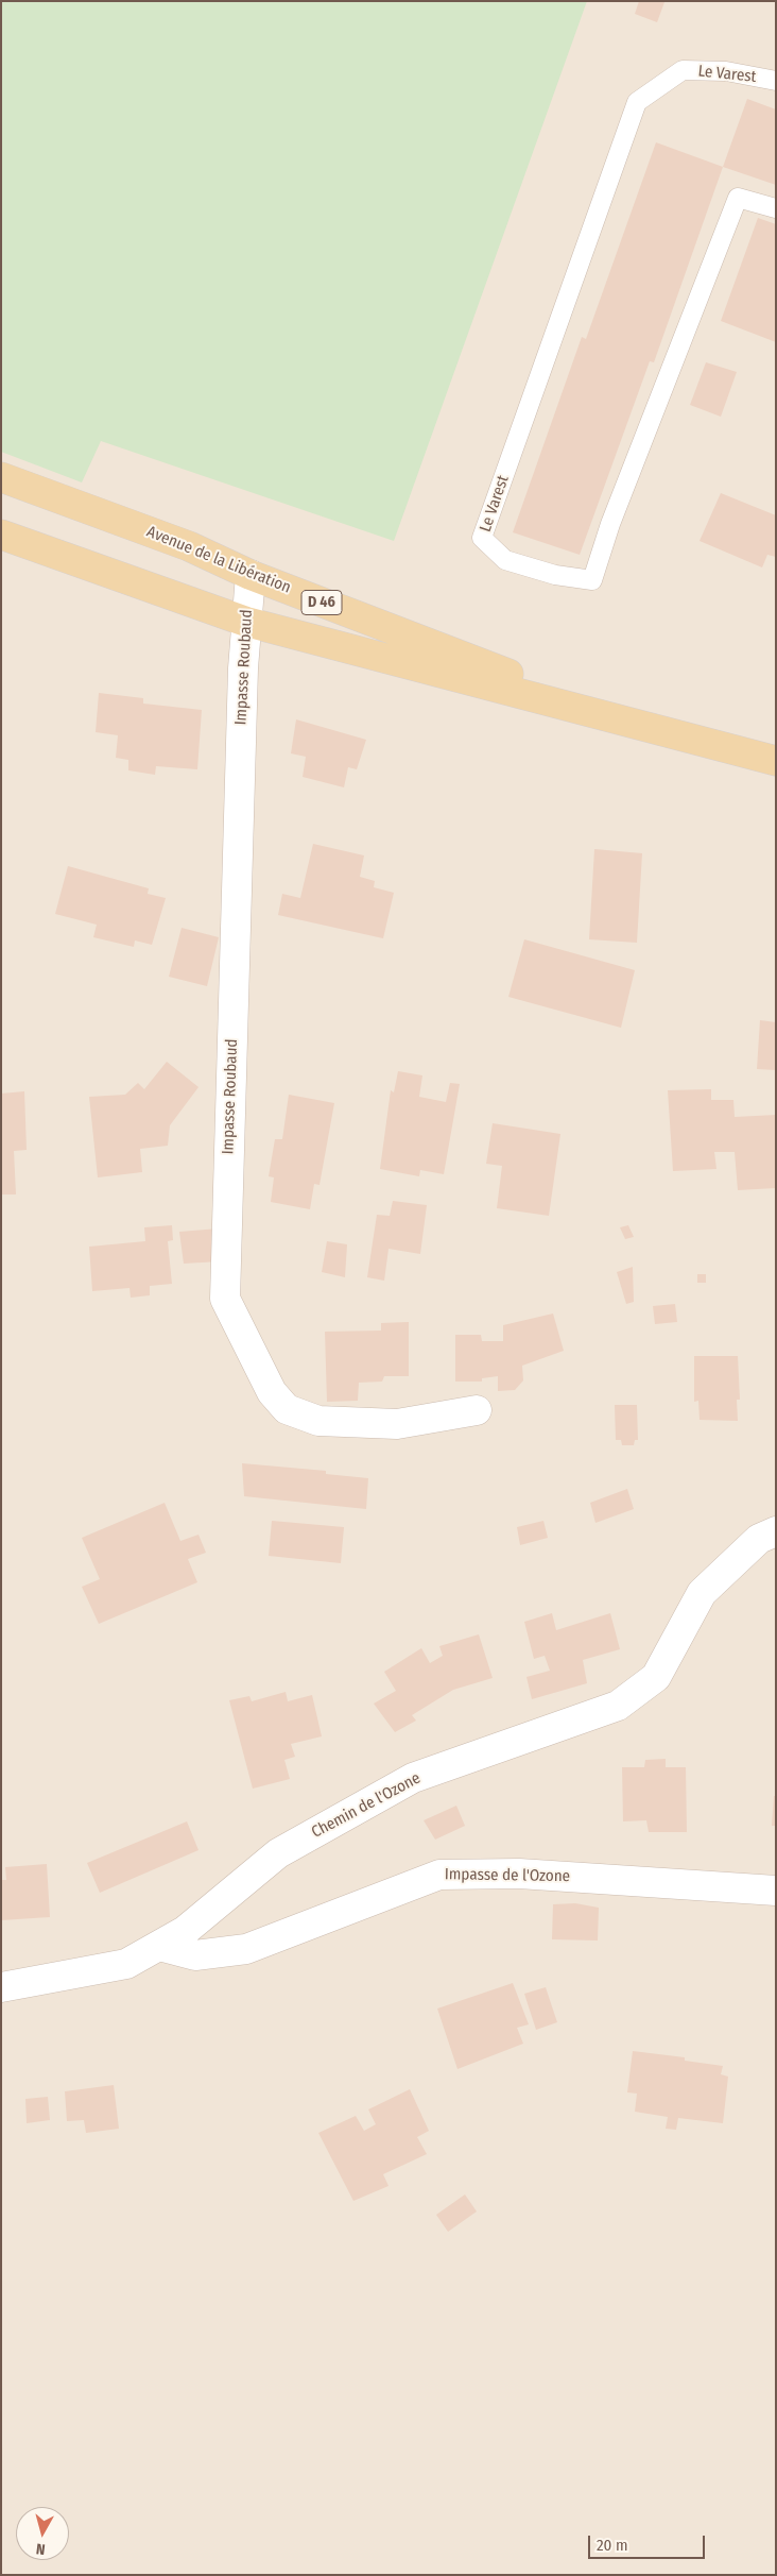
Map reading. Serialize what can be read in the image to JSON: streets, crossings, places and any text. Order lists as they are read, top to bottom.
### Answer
{
  "streets": {
    "main road": ["Avenue de la Libération", "D 46"],
    "street": ["Impasse Roubaud", "Chemin de l'Ozone", "Impasse de l'Ozone"],
    "lane": ["Le Varest"]
  },
  "crossings": [
    ["Avenue de la Libération", "Impasse Roubaud"],
    ["Chemin de l'Ozone", "Impasse de l'Ozone"]
  ],
  "scale_bar": "20 m",
  "north": "bottom"
}
